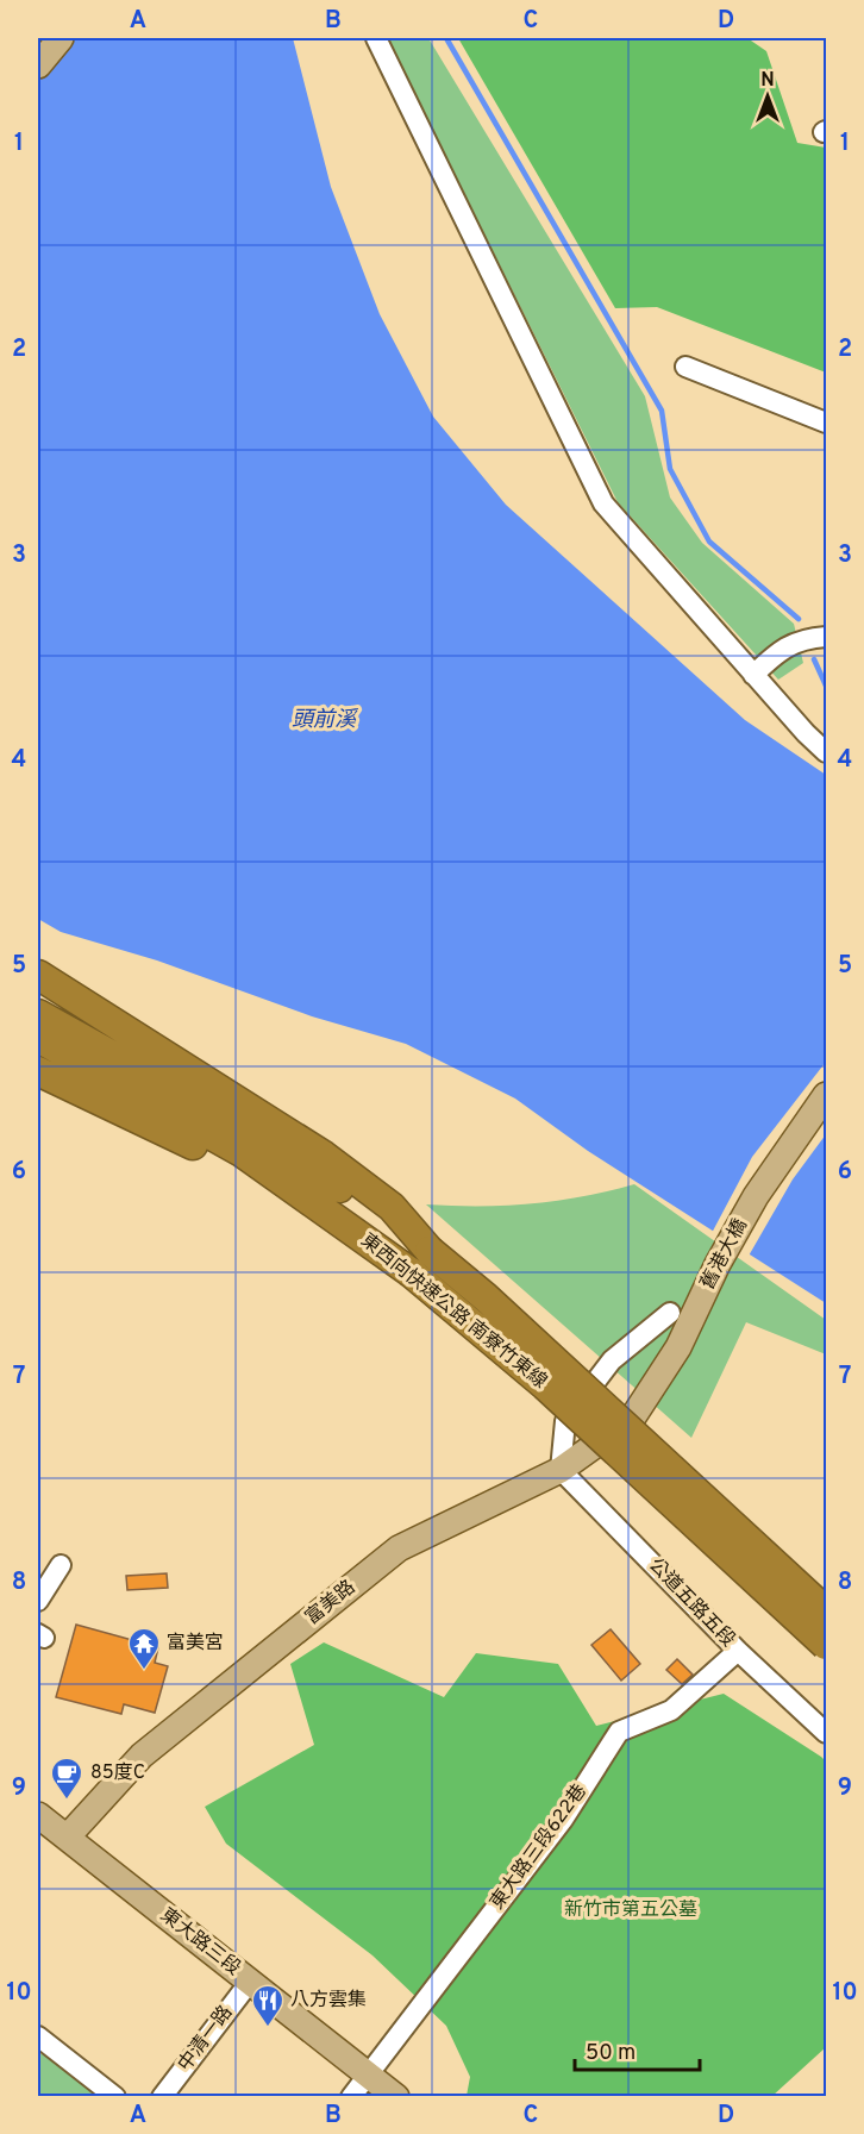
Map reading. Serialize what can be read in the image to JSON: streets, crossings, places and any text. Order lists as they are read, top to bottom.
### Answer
{
  "streets": {
    "highway": ["東西向快速公路 南寮竹東線"],
    "main road": ["舊港大橋", "富美路", "東大路三段"],
    "street": ["公道五路五段", "東大路三段622巷", "中清一路"]
  },
  "crossings": [
    ["舊港大橋", "富美路"],
    ["富美路", "公道五路五段"],
    ["富美路", "東大路三段"],
    ["公道五路五段", "東大路三段622巷"],
    ["東大路三段622巷", "東大路三段"],
    ["東大路三段", "中清一路"]
  ],
  "water": ["頭前溪"],
  "parks": ["新竹市第五公墓"],
  "places": {
    "temple": ["富美宮"],
    "cafe": ["85度C"],
    "restaurant": ["八方雲集"]
  },
  "scale_bar": "50 m",
  "north": "top",
  "grid": {
    "columns": [
      "A",
      "B",
      "C",
      "D"
    ],
    "rows": [
      "1",
      "2",
      "3",
      "4",
      "5",
      "6",
      "7",
      "8",
      "9",
      "10"
    ]
  }
}
